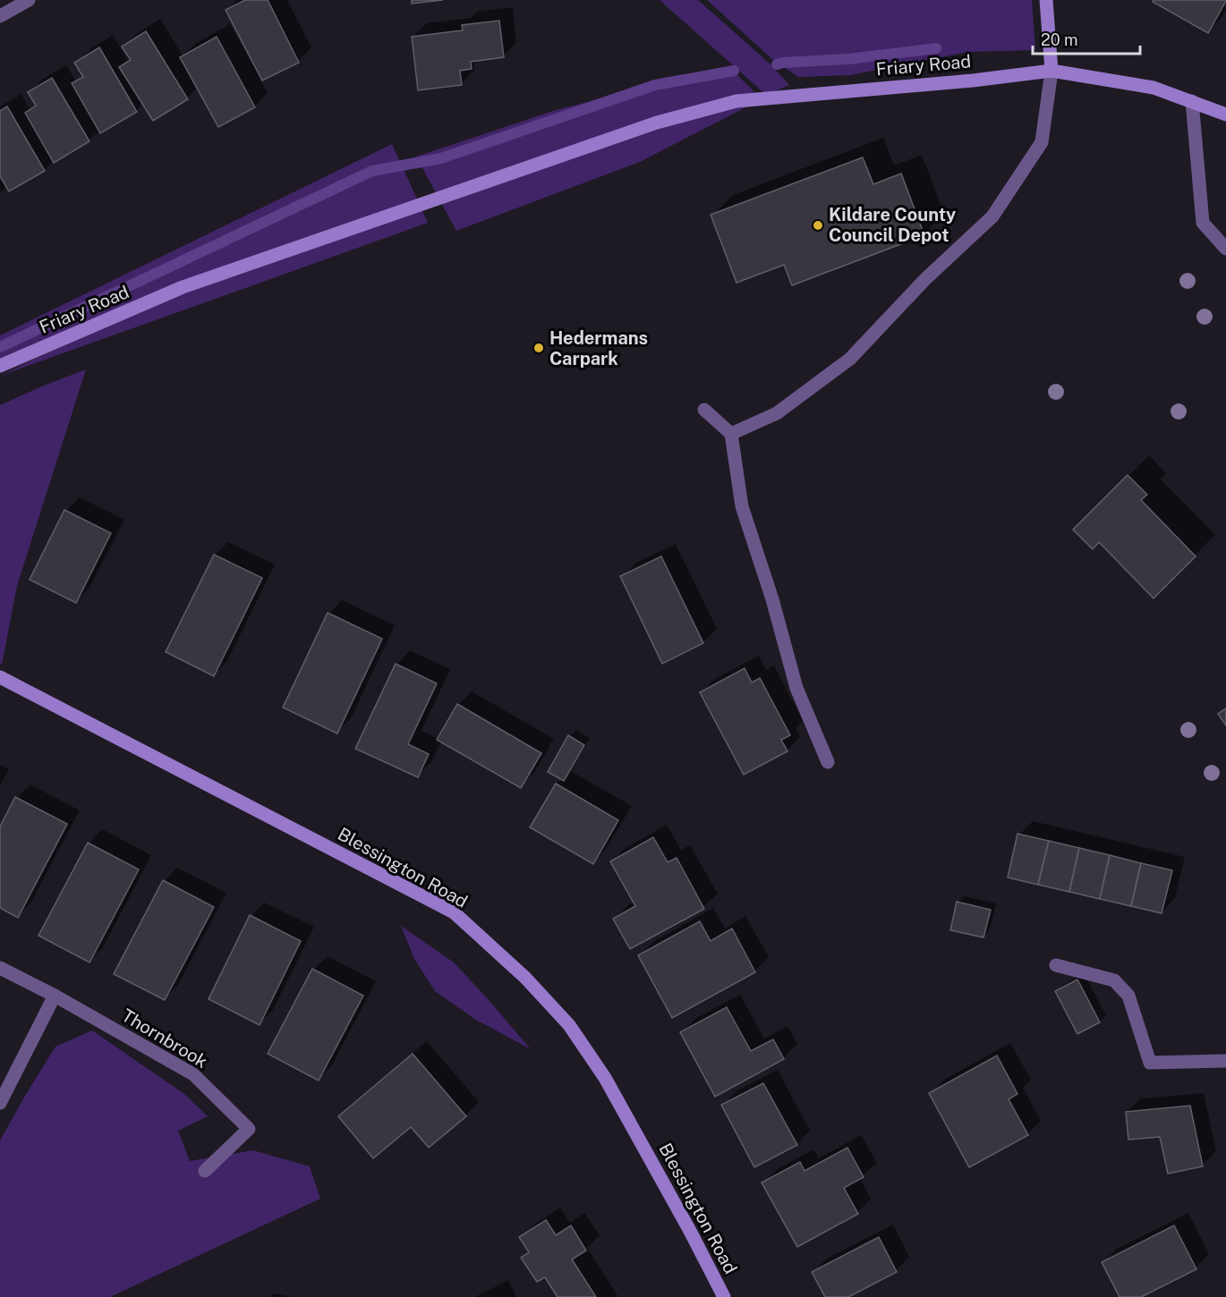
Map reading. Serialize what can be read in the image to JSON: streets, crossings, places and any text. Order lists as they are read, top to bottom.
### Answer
{
  "streets": {
    "street": ["Friary Road", "Blessington Road", "Thornbrook"]
  },
  "places": ["Kildare County Council Depot", "Hedermans Carpark"],
  "scale_bar": "20 m"
}
